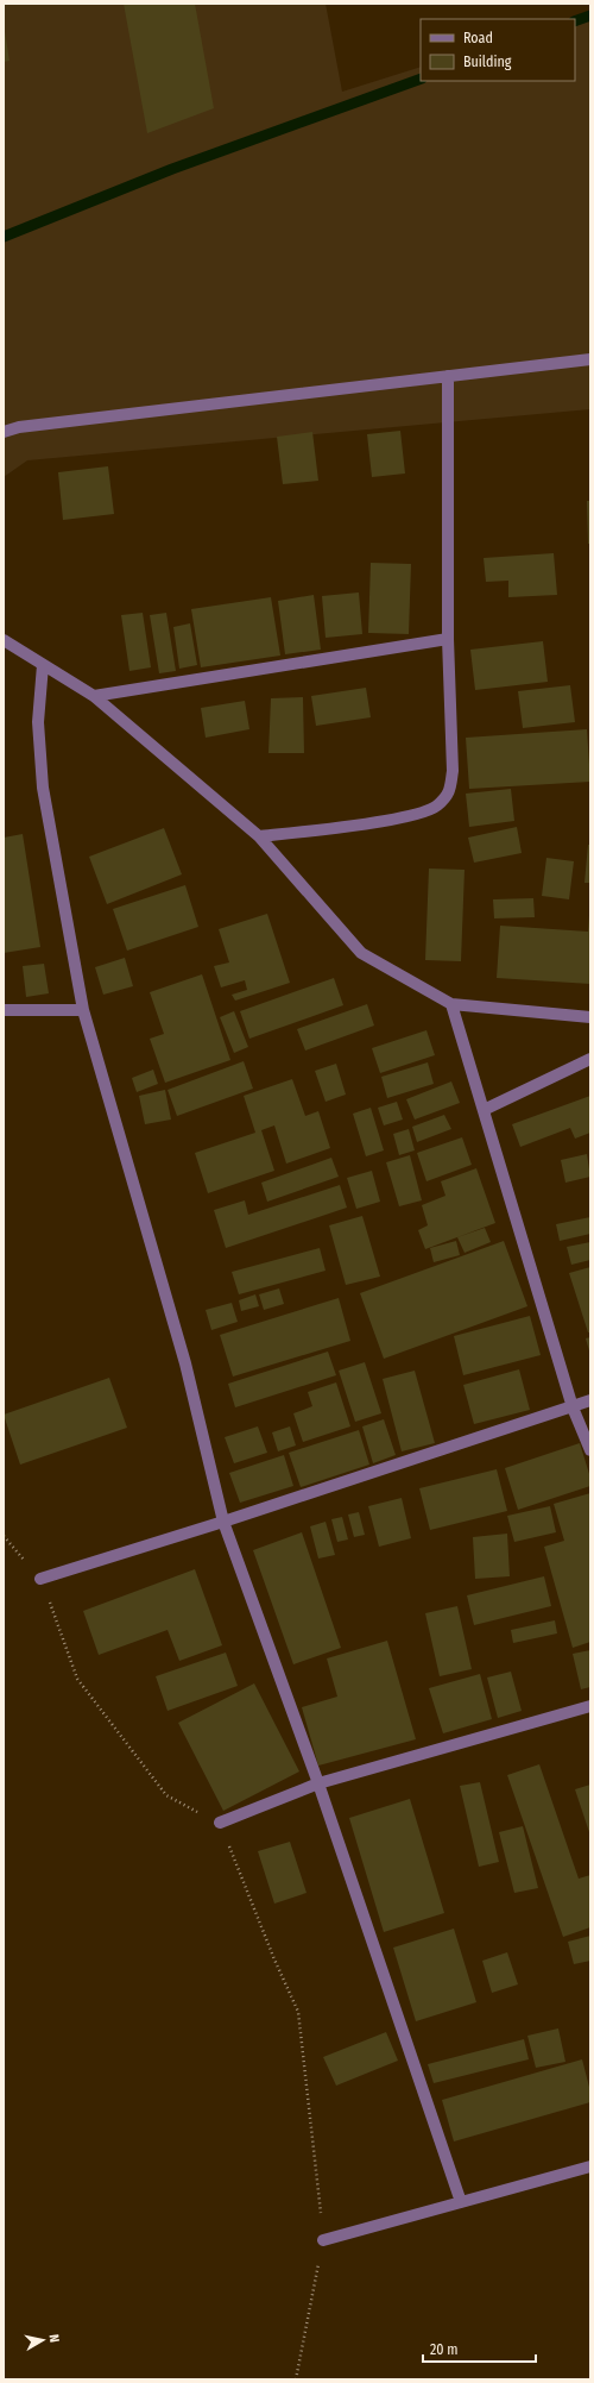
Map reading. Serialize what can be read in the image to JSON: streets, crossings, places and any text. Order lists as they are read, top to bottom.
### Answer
{
  "legend": ["Road", "Building"],
  "scale_bar": "20 m",
  "north": "right"
}
